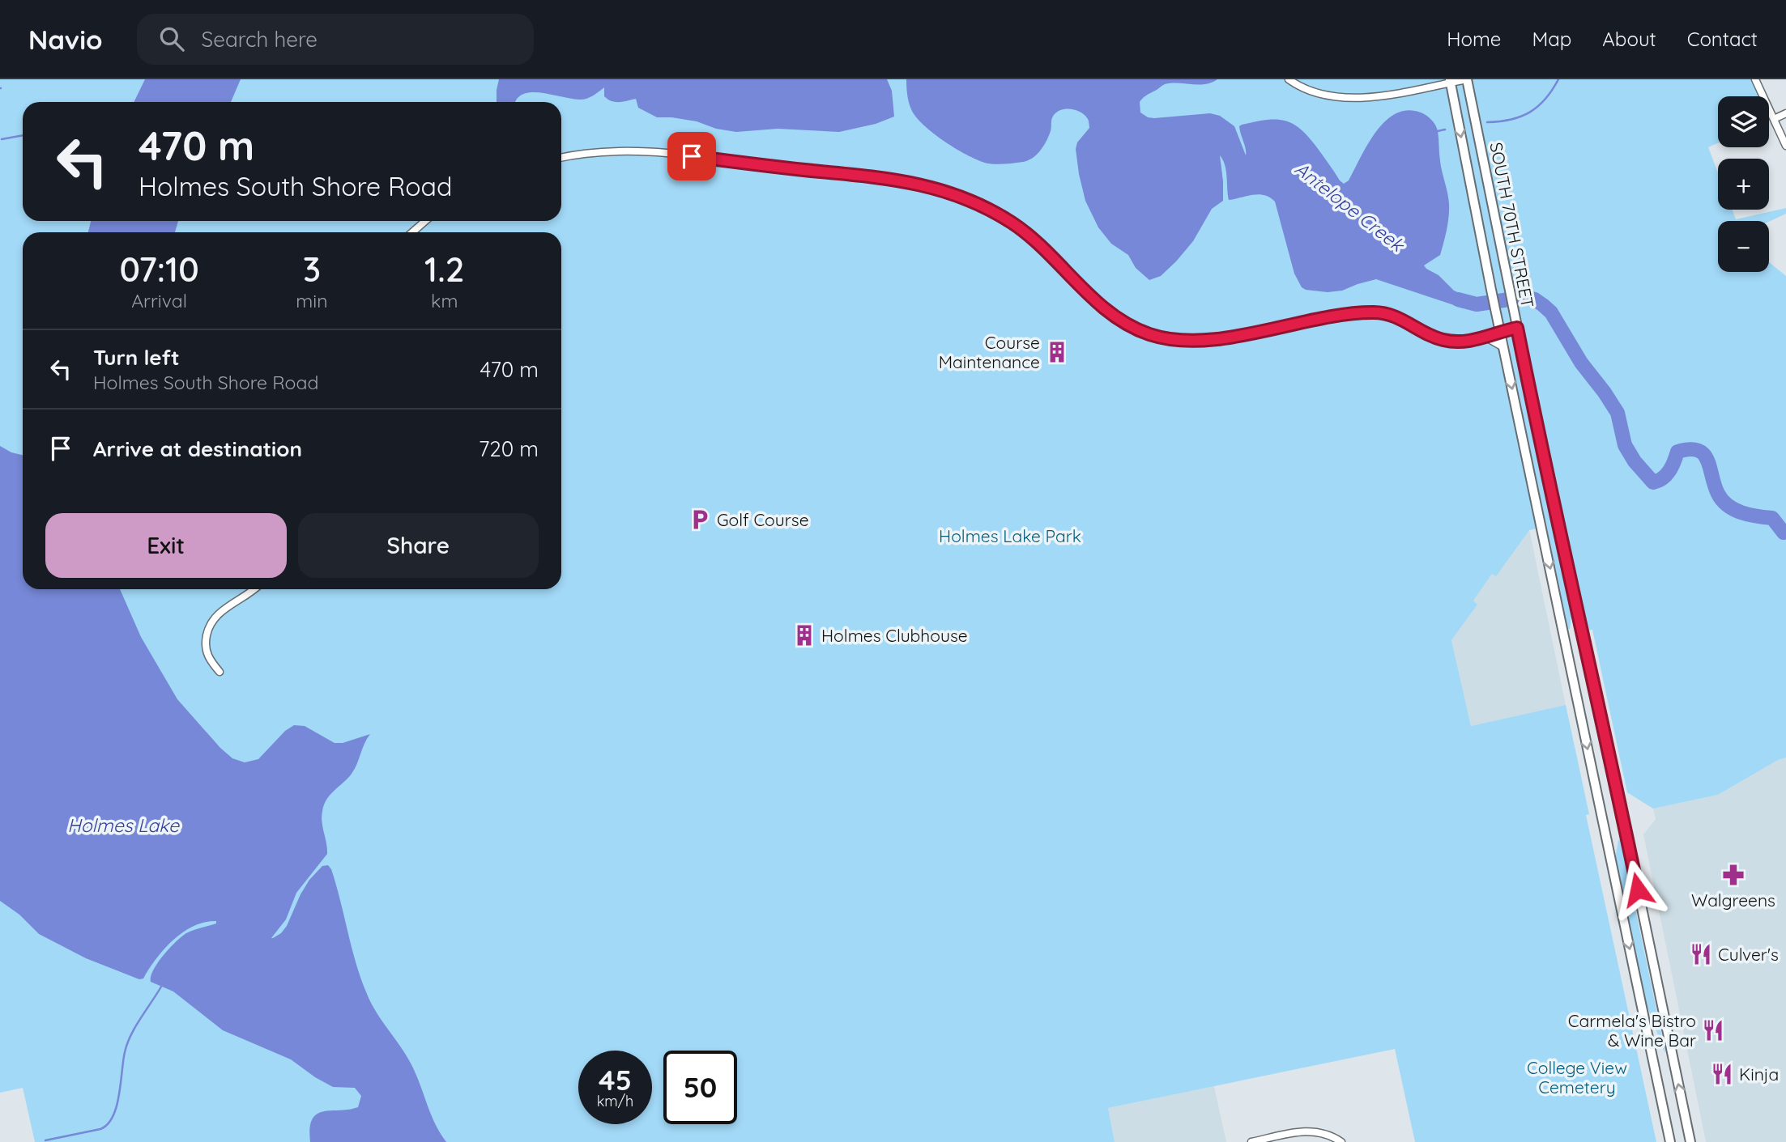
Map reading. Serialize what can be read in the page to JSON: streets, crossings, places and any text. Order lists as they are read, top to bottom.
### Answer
{
  "streets": {
    "main road": ["SOUTH 70TH STREET"]
  },
  "water": ["Antelope Creek", "Holmes Lake"],
  "parks": ["Holmes Lake Park", "College View Cemetery"],
  "places": {
    "building": ["Course Maintenance", "Holmes Clubhouse"],
    "parking": ["Golf Course"],
    "pharmacy": ["Walgreens"],
    "restaurant": ["Culver's", "Carmela's Bistro & Wine Bar", "Kinja"]
  },
  "page": {
    "header": "Navio",
    "search": "Search here",
    "nav": [
      "Home",
      "Map",
      "About",
      "Contact"
    ],
    "map_buttons": ["+", "−"],
    "turn": ["470 m", "Holmes South Shore Road"],
    "eta": [
      "07:10",
      "Arrival",
      "3",
      "min",
      "1.2",
      "km"
    ],
    "list": [
      {
        "name": "Turn left",
        "note": "Holmes South Shore Road",
        "value": "470 m"
      },
      {
        "name": "Arrive at destination",
        "value": "720 m"
      }
    ],
    "buttons": ["Exit", "Share"],
    "speed": "45 km/h",
    "limit": "50"
  }
}
